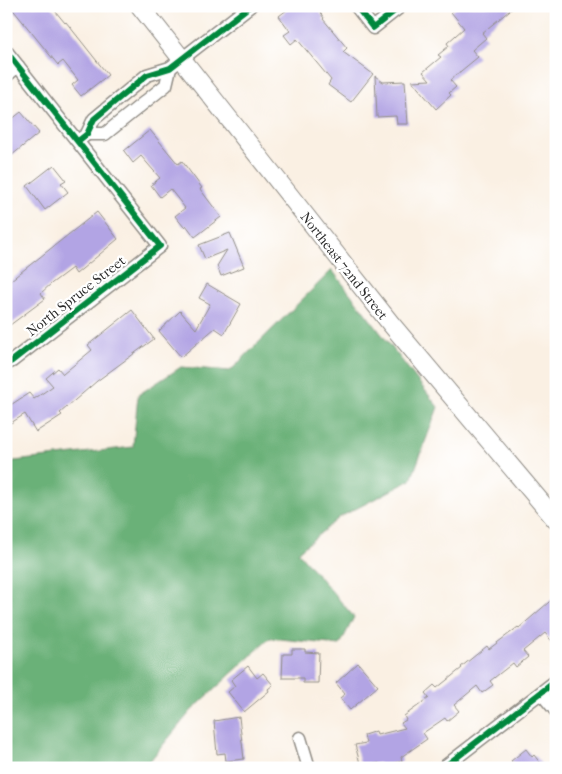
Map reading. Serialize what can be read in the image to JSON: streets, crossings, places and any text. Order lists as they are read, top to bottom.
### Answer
{
  "streets": {
    "main road": ["Northeast 72nd Street"],
    "street": ["North Spruce Street"]
  }
}
